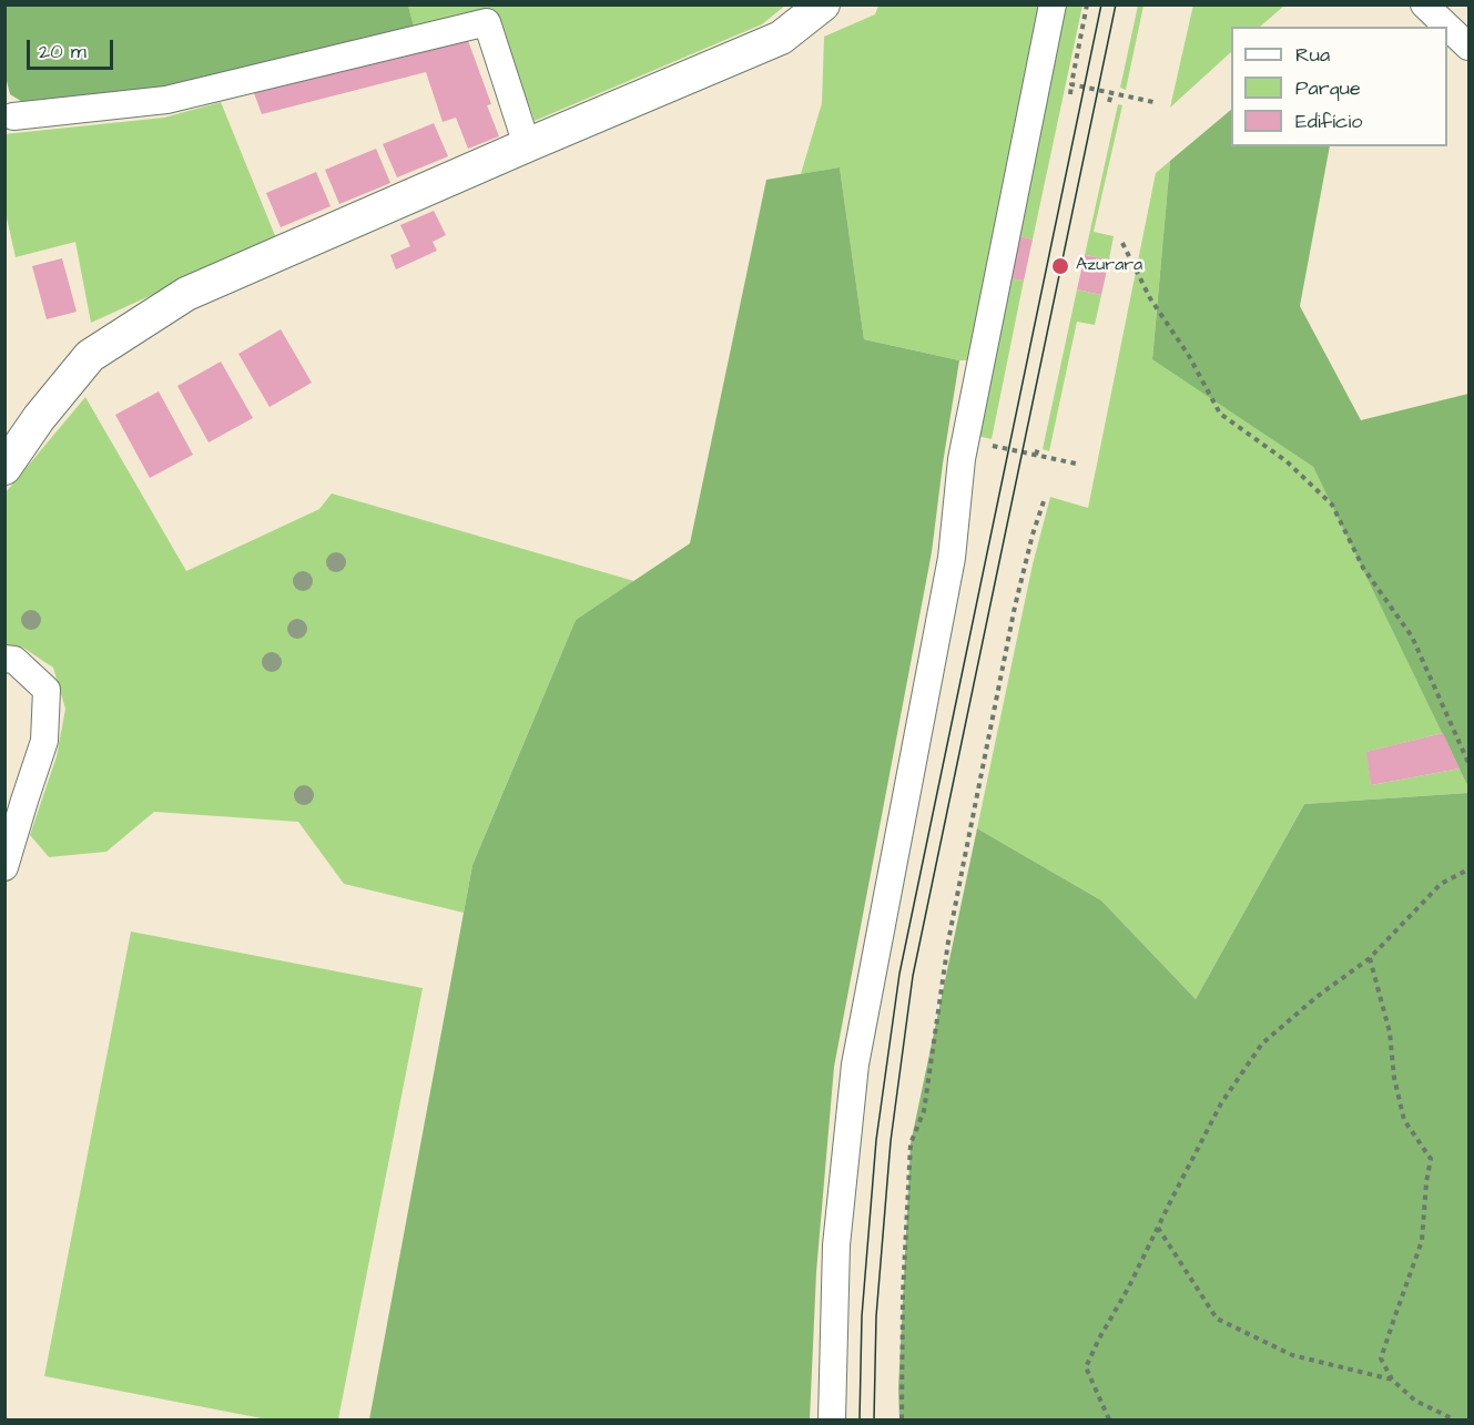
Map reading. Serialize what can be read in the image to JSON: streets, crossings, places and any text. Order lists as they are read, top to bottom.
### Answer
{
  "places": ["Azurara"],
  "legend": ["Rua", "Parque", "Edifício"],
  "scale_bar": "20 m"
}
